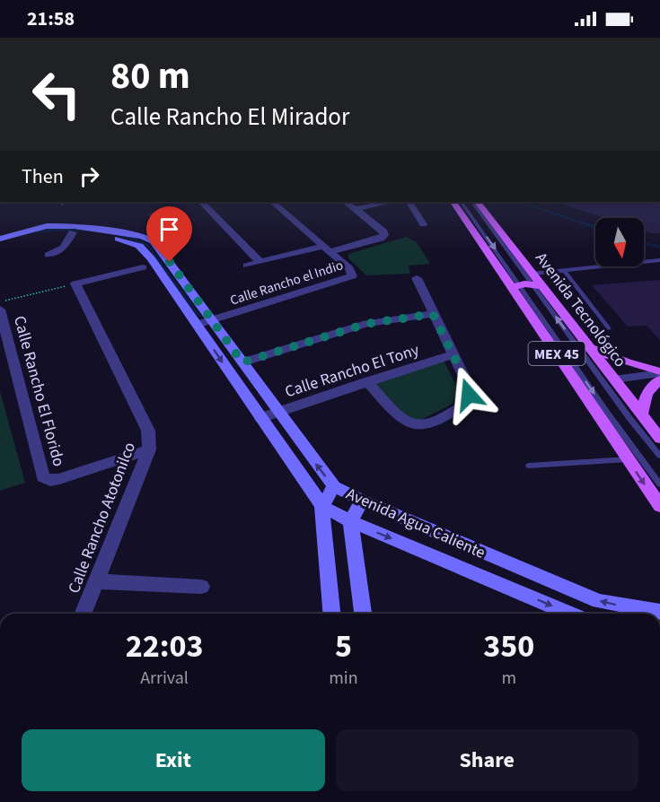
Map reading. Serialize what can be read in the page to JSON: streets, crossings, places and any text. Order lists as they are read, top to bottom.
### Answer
{
  "streets": {
    "main road": ["Avenida Tecnológico", "MEX 45"],
    "street": [
      "Calle Rancho el Indio",
      "Calle Rancho El Tony",
      "Calle Rancho El Florido",
      "Calle Rancho Atotonilco",
      "Avenida Agua Caliente"
    ]
  },
  "crossings": [
    ["Calle Rancho el Indio", "Avenida Agua Caliente"],
    ["Calle Rancho El Tony", "Avenida Agua Caliente"],
    ["Calle Rancho El Florido", "Calle Rancho Atotonilco"]
  ],
  "north": "bottom",
  "page": {
    "status": "21:58",
    "turn": ["80 m", "Calle Rancho El Mirador"],
    "then": "Then",
    "eta": [
      "22:03",
      "Arrival",
      "5",
      "min",
      "350",
      "m"
    ],
    "buttons": ["Exit", "Share"]
  }
}
